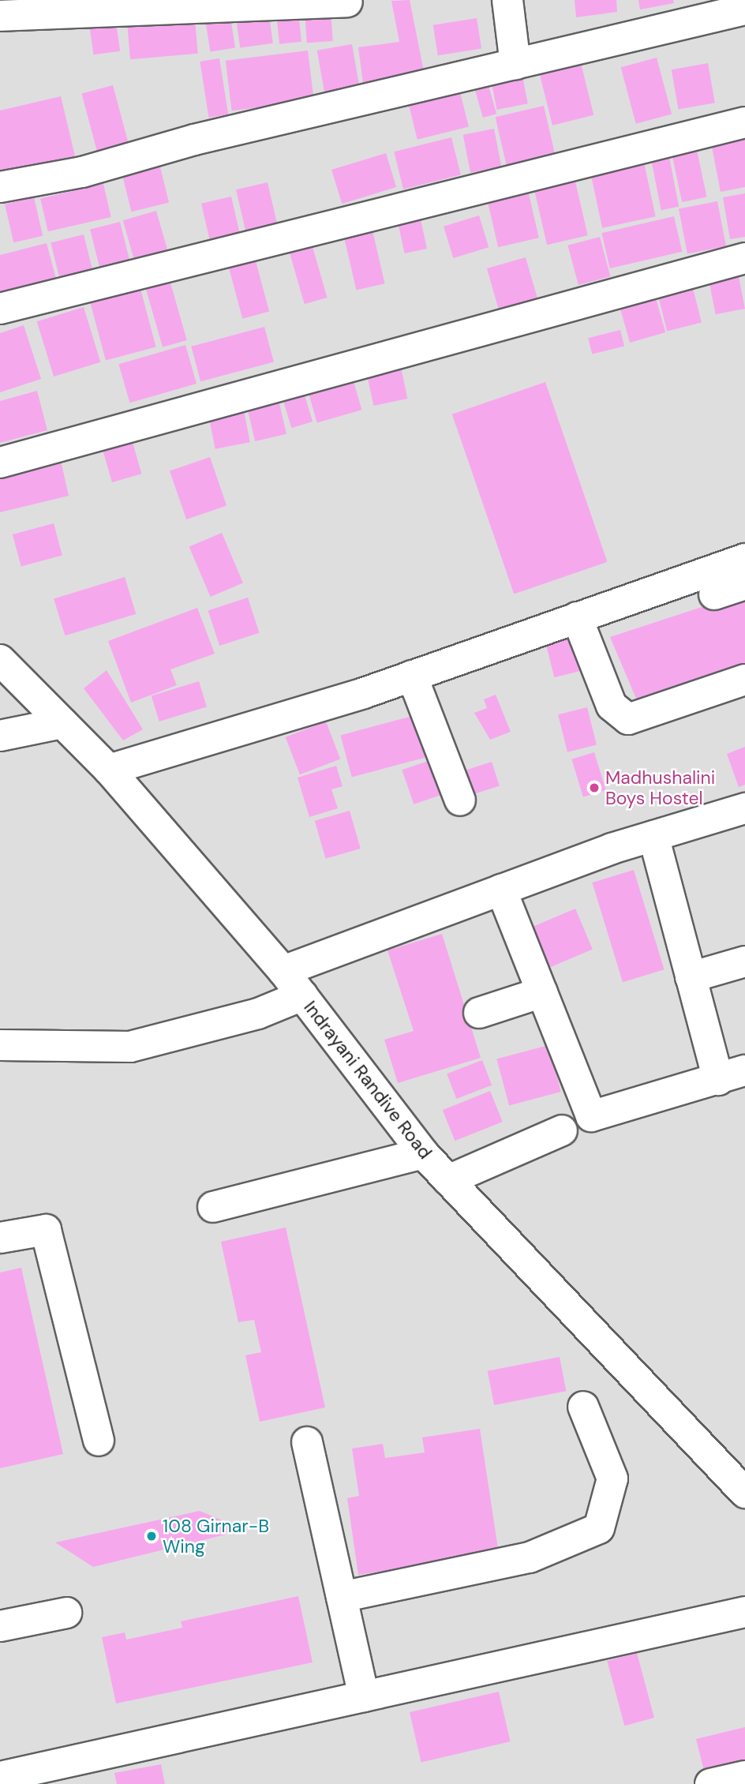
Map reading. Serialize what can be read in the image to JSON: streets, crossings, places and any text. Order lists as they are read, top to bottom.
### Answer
{
  "streets": {
    "street": ["Indrayani Randive Road"]
  },
  "places": ["Madhushalini Boys Hostel", "108 Girnar-B Wing"]
}
